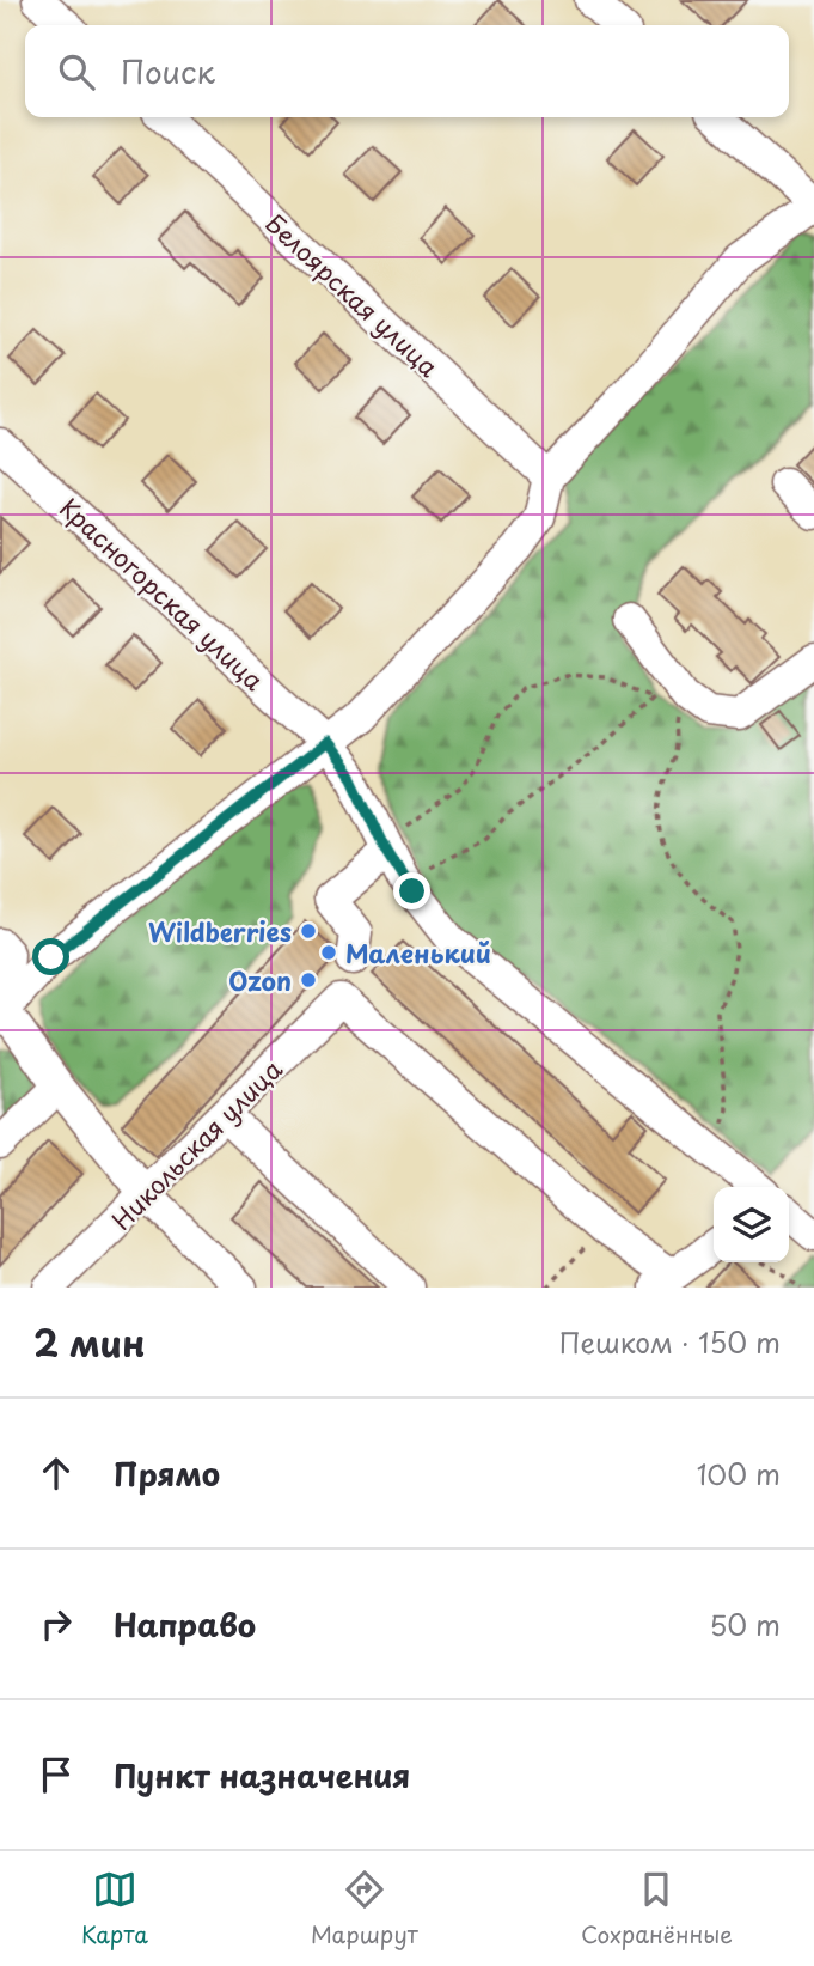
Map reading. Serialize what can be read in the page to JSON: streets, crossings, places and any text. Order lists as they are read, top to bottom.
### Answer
{
  "streets": {
    "street": ["Белоярская улица", "Красногорская улица", "Никольская улица"]
  },
  "places": ["Wildberries", "Маленький", "Ozon"],
  "page": {
    "search": "Поиск",
    "heading": ["2 мин", "Пешком · 150 m"],
    "list": [
      ["Прямо", "100 m"],
      ["Направо", "50 m"],
      "Пункт назначения"
    ],
    "nav": ["Карта", "Маршрут", "Сохранённые"]
  }
}
